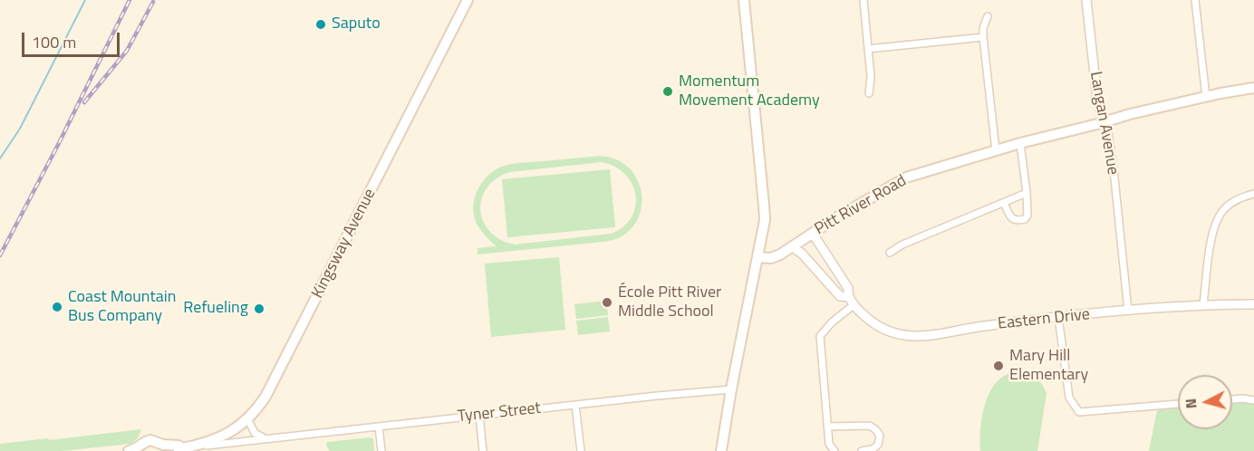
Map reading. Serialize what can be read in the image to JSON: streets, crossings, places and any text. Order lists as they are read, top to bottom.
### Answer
{
  "streets": {
    "main road": ["Pitt River Road", "Kingsway Avenue"],
    "street": ["Langan Avenue", "Eastern Drive", "Tyner Street"]
  },
  "crossings": [
    ["Langan Avenue", "Pitt River Road"],
    ["Langan Avenue", "Eastern Drive"],
    ["Pitt River Road", "Eastern Drive"],
    ["Kingsway Avenue", "Tyner Street"]
  ],
  "places": [
    "Saputo",
    "Momentum Movement Academy",
    "École Pitt River Middle School",
    "Coast Mountain Bus Company",
    "Refueling",
    "Mary Hill Elementary"
  ],
  "scale_bar": "100 m",
  "north": "left"
}
